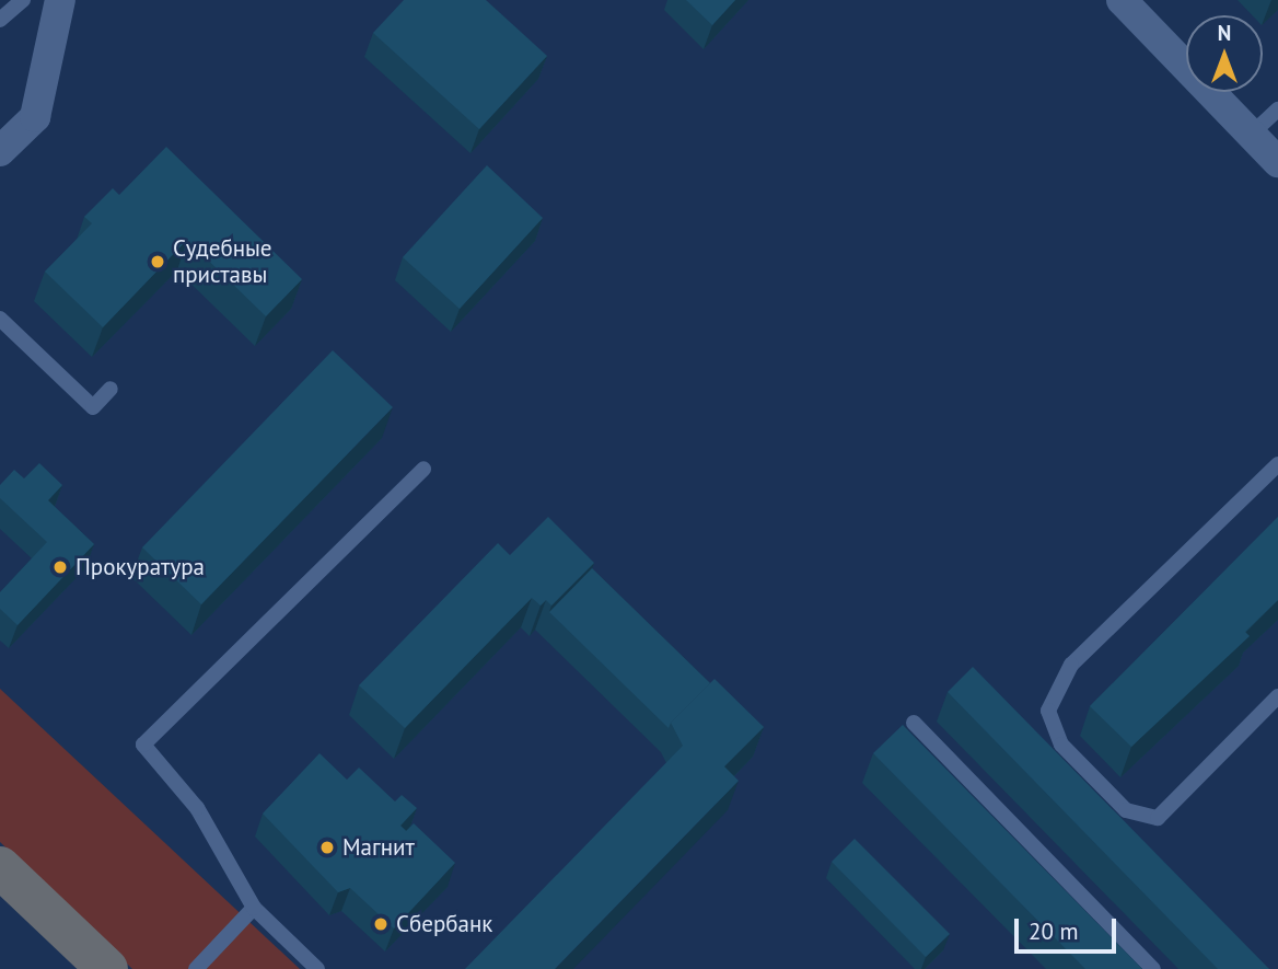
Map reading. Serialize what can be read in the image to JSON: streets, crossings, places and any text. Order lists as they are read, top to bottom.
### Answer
{
  "places": [
    "Судебные приставы",
    "Прокуратура",
    "Магнит",
    "Сбербанк"
  ],
  "scale_bar": "20 m",
  "north": "top"
}
